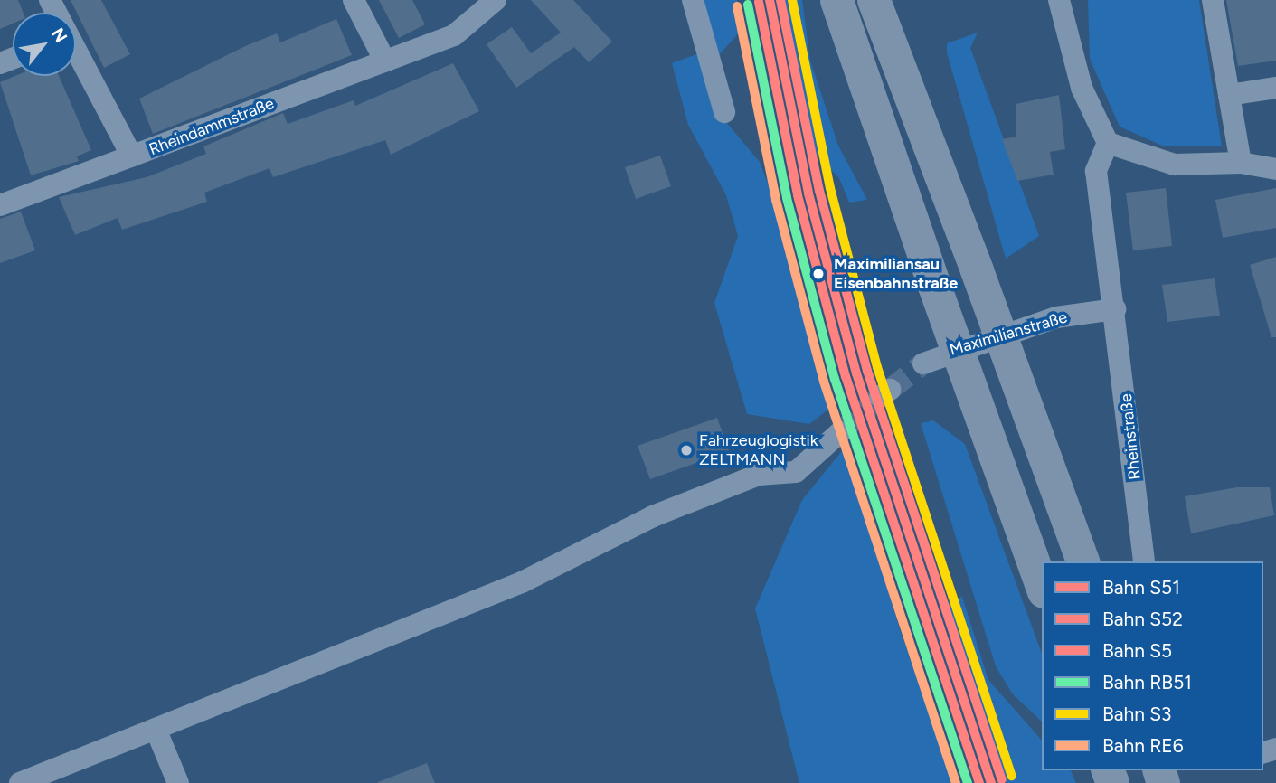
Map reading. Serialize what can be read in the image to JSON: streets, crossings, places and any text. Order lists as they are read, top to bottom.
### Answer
{
  "streets": {
    "street": ["Rheindammstraße", "Maximilianstraße", "Rheinstraße"]
  },
  "crossings": [
    ["Maximilianstraße", "Rheinstraße"]
  ],
  "places": ["Maximiliansau Eisenbahnstraße", "Fahrzeuglogistik ZELTMANN"],
  "lines": [
    "rail line S51",
    "rail line S5",
    "rail line S3",
    "rail line S52",
    "rail line RB51",
    "rail line RE6"
  ],
  "legend": [
    "Bahn S51",
    "Bahn S52",
    "Bahn S5",
    "Bahn RB51",
    "Bahn S3",
    "Bahn RE6"
  ],
  "north": "top right"
}
